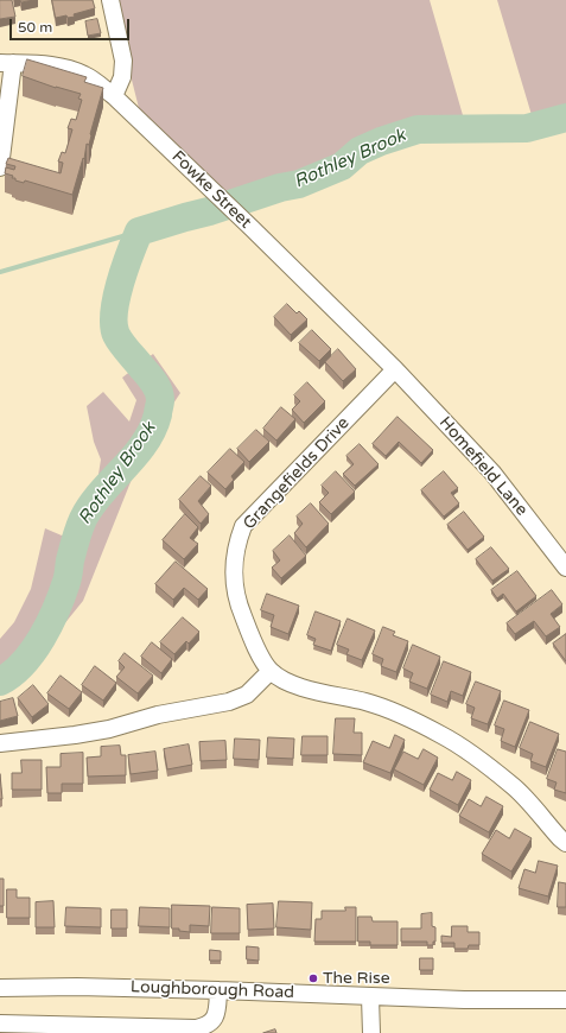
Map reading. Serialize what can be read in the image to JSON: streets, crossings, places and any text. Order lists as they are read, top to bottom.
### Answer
{
  "streets": {
    "street": [
      "Fowke Street",
      "Homefield Lane",
      "Grangefields Drive",
      "Loughborough Road"
    ]
  },
  "crossings": [
    ["Fowke Street", "Homefield Lane"],
    ["Fowke Street", "Grangefields Drive"],
    ["Homefield Lane", "Grangefields Drive"]
  ],
  "water": ["Rothley Brook"],
  "places": ["The Rise"],
  "scale_bar": "50 m"
}
